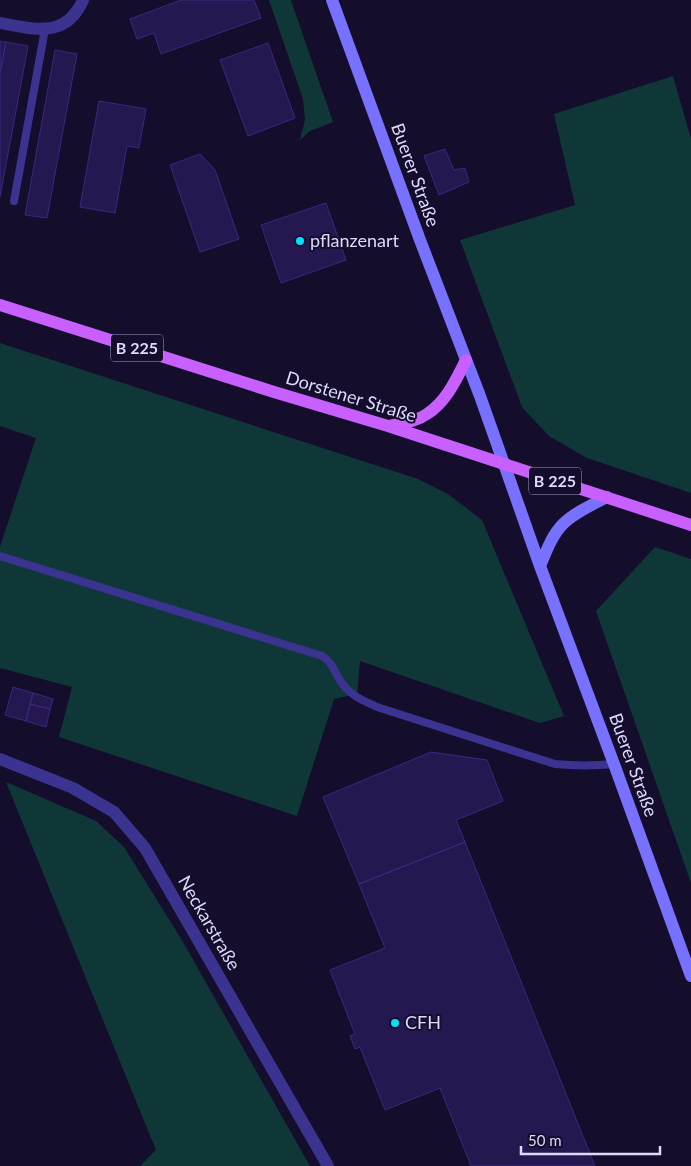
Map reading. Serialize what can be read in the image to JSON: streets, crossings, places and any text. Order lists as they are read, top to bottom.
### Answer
{
  "streets": {
    "main road": ["B 225", "Dorstener Straße"],
    "street": ["Buerer Straße", "Neckarstraße"]
  },
  "crossings": [
    ["Buerer Straße", "Dorstener Straße"]
  ],
  "places": ["pflanzenart", "CFH"],
  "scale_bar": "50 m"
}
